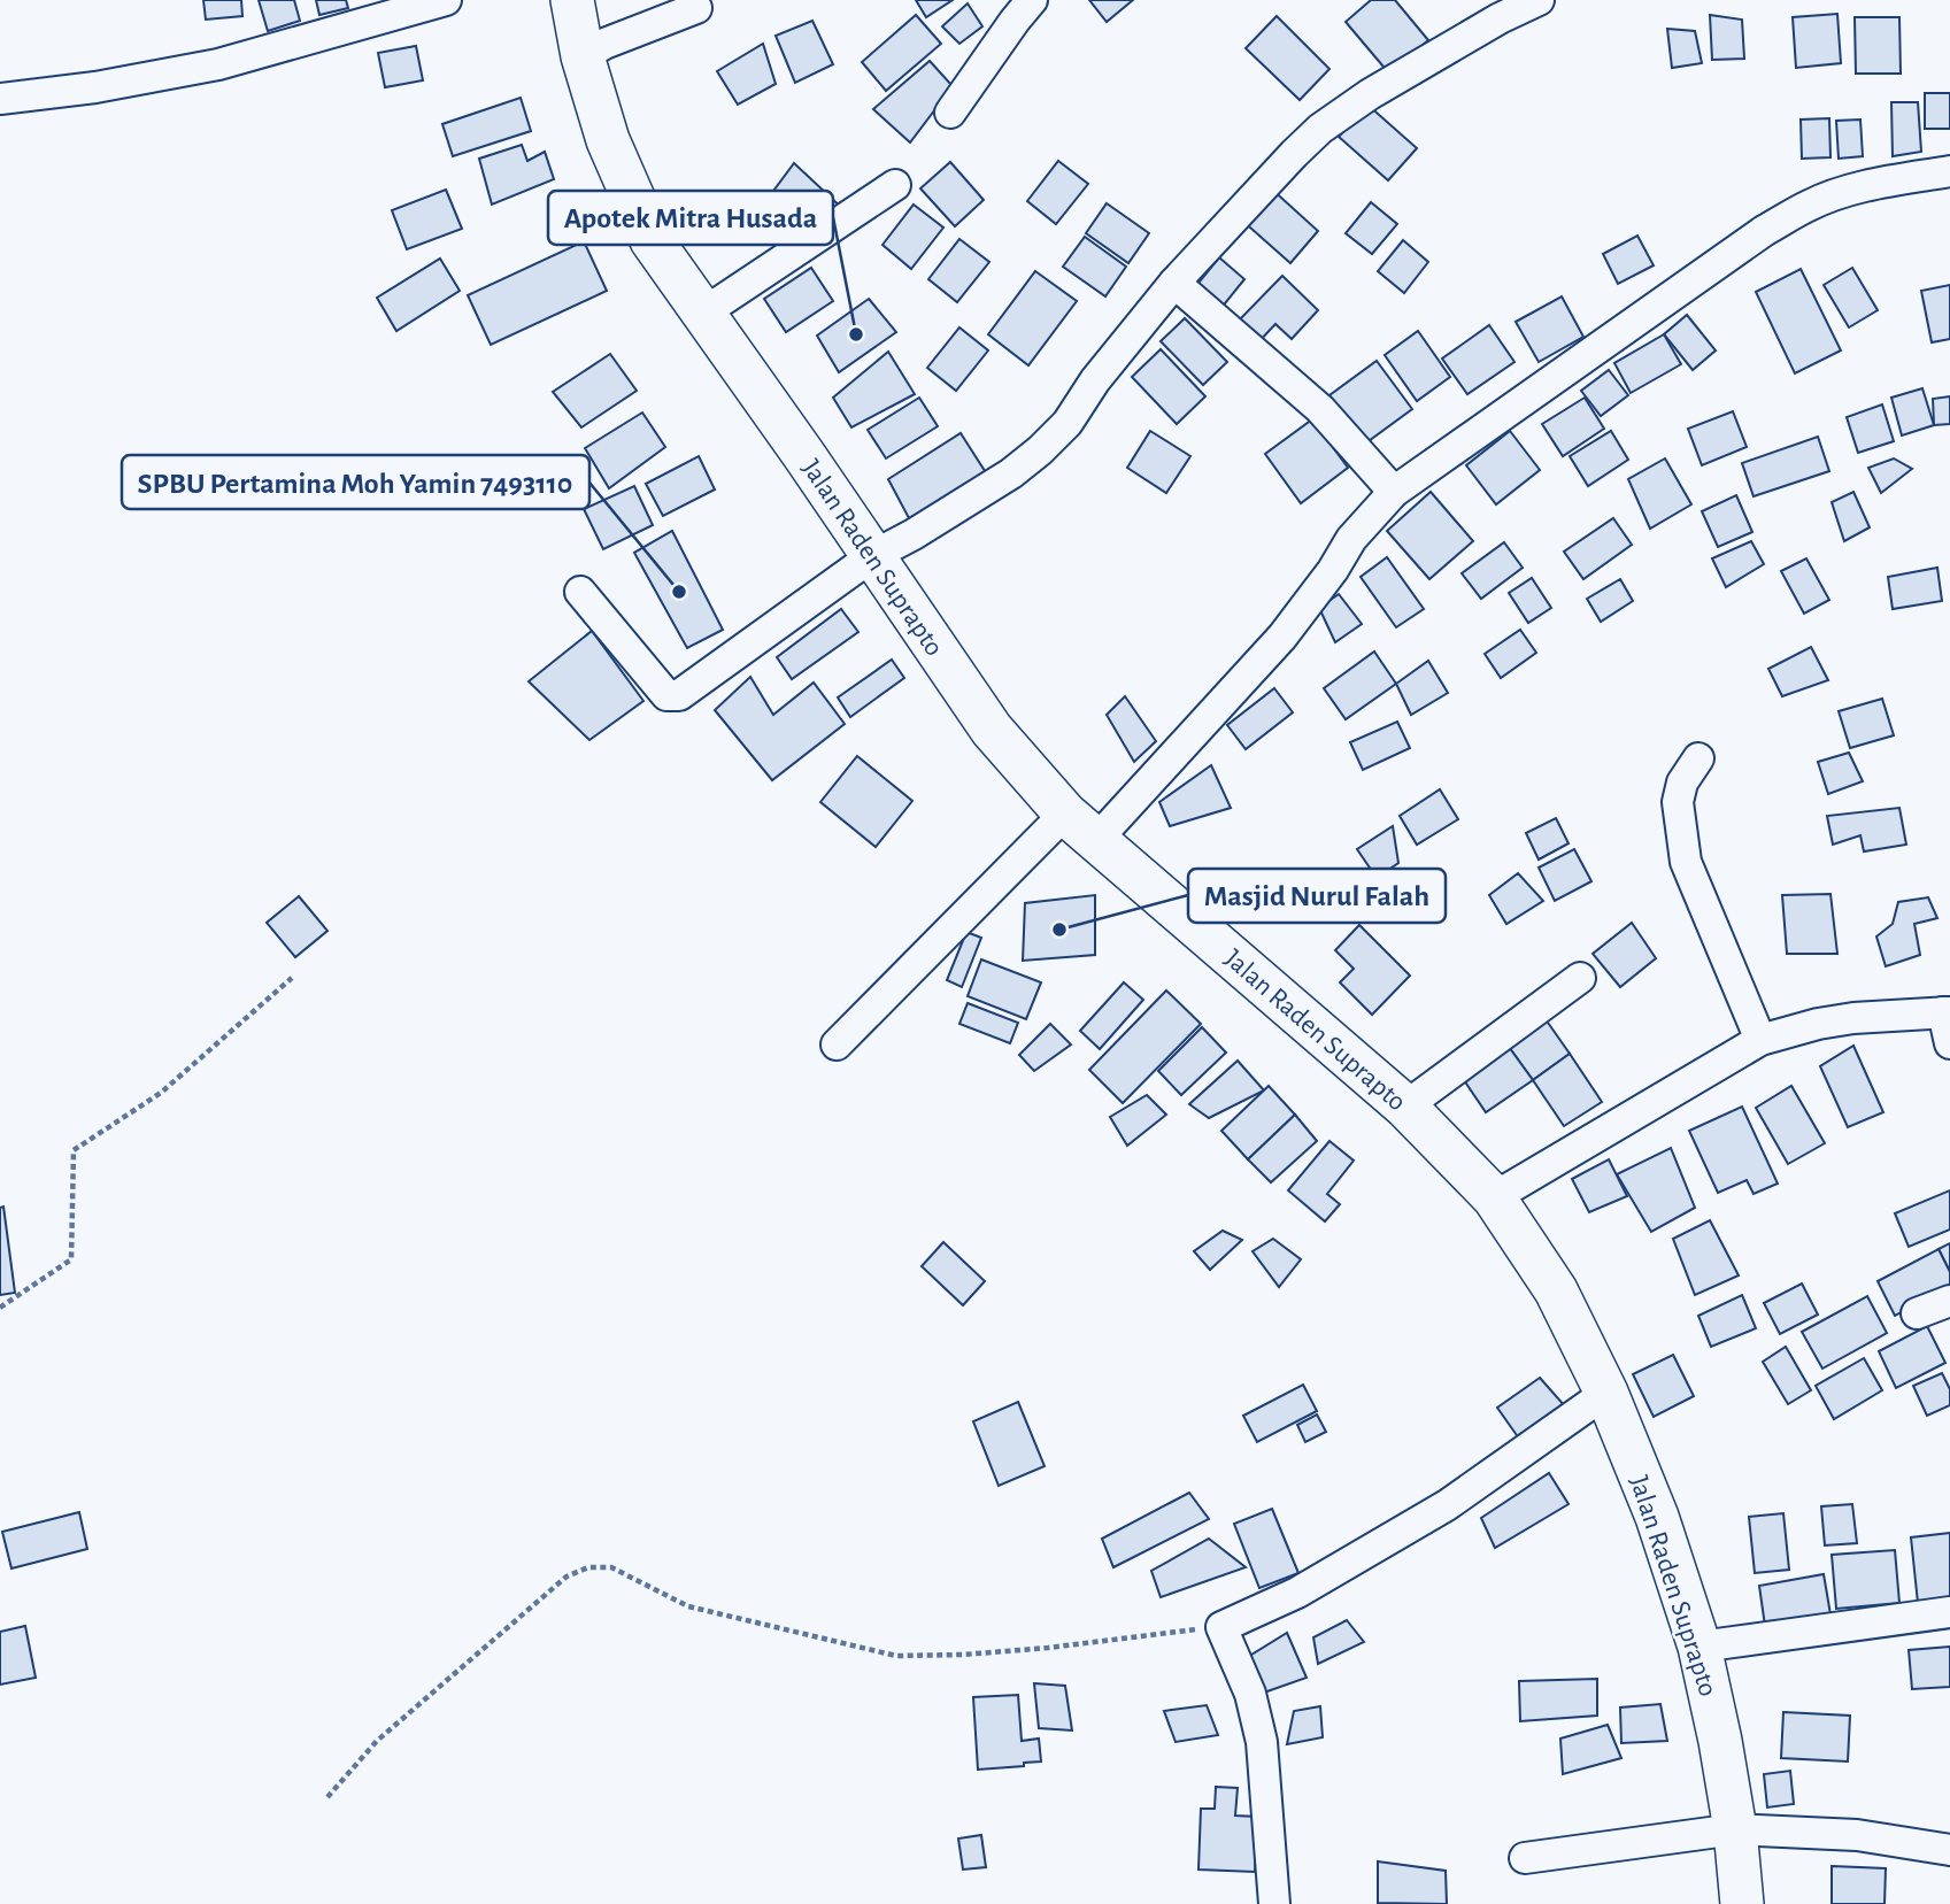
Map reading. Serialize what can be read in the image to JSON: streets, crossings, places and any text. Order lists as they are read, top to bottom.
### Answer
{
  "streets": {
    "highway": ["Jalan Raden Suprapto"]
  },
  "places": ["Apotek Mitra Husada", "SPBU Pertamina Moh Yamin 7493110", "Masjid Nurul Falah"]
}
